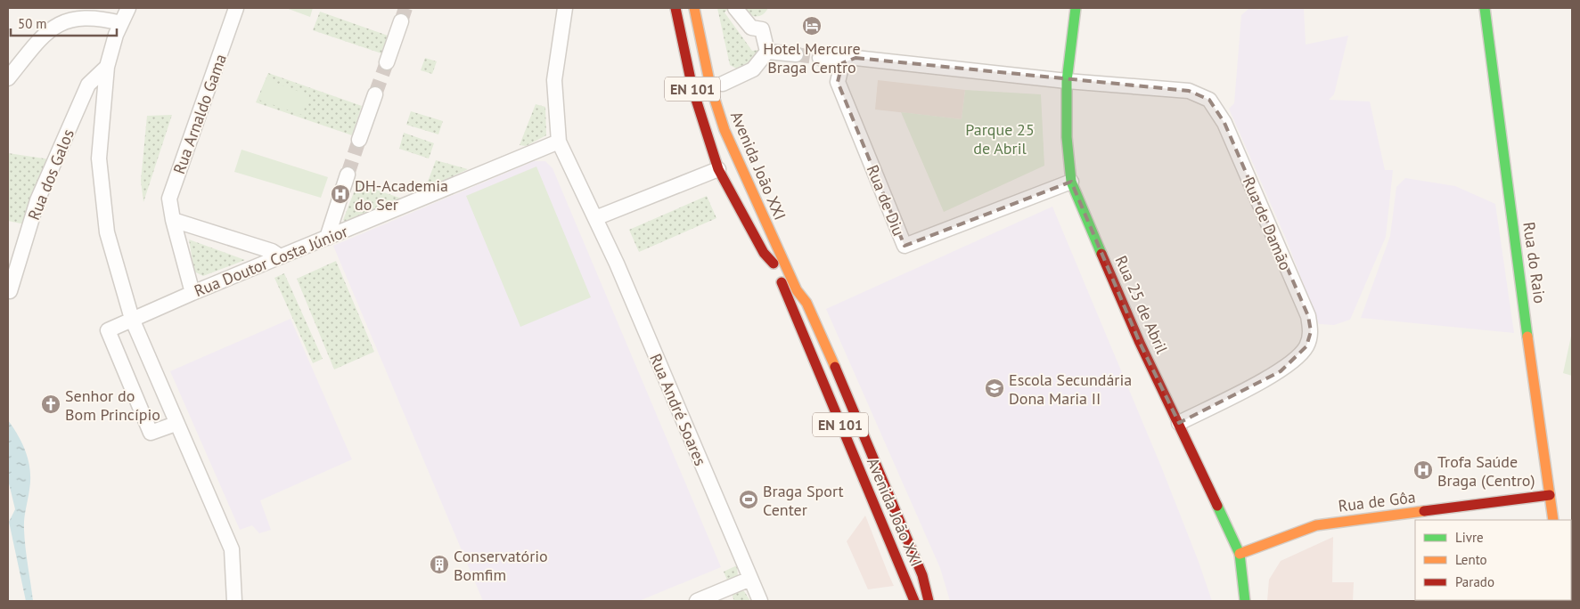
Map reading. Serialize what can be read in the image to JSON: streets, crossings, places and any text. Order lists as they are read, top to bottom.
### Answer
{
  "streets": {
    "main road": [
      "EN 101",
      "Avenida João XXI",
      "Rua do Raio",
      "Rua 25 de Abril",
      "Rua de Gôa"
    ],
    "street": [
      "Rua Arnaldo Gama",
      "Rua dos Galos",
      "Rua de Diu",
      "Rua de Damão",
      "Rua Doutor Costa Júnior",
      "Rua André Soares"
    ]
  },
  "crossings": [
    ["Rua Arnaldo Gama", "Rua Doutor Costa Júnior"],
    ["Rua de Diu", "Rua 25 de Abril"],
    ["Rua de Damão", "Rua 25 de Abril"],
    ["Rua Doutor Costa Júnior", "Rua André Soares"],
    ["Rua do Raio", "Rua de Gôa"],
    ["Rua 25 de Abril", "Rua de Gôa"]
  ],
  "parks": ["Parque 25 de Abril"],
  "places": {
    "hotel": ["Hotel Mercure Braga Centro"],
    "hospital": ["DH-Academia do Ser", "Trofa Saúde Braga (Centro)"],
    "school or university": ["Escola Secundária Dona Maria II"],
    "church": ["Senhor do Bom Princípio"],
    "sports": ["Braga Sport Center"],
    "building": ["Conservatório Bomfim"]
  },
  "legend": ["Livre", "Lento", "Parado"],
  "scale_bar": "50 m"
}
